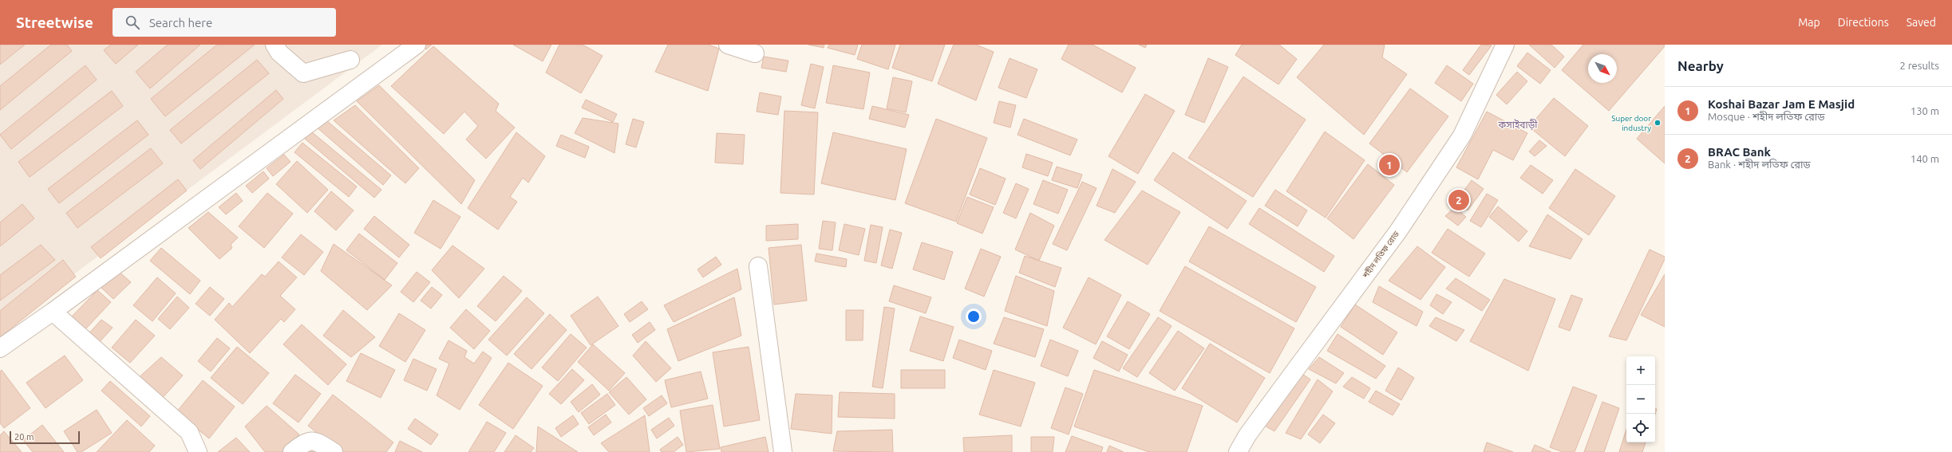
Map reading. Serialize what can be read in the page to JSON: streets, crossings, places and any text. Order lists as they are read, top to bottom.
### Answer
{
  "streets": {
    "street": ["শহীদ লতিফ রোড"]
  },
  "districts": ["কসাইবাড়ী"],
  "places": ["Super door industry"],
  "scale_bar": "20 m",
  "north": "bottom right",
  "page": {
    "header": "Streetwise",
    "search": "Search here",
    "nav": ["Map", "Directions", "Saved"],
    "heading": ["Nearby", "2 results"],
    "list": [
      {
        "mark": "1",
        "name": "Koshai Bazar Jam E Masjid",
        "note": "Mosque · শহীদ লতিফ রোড",
        "value": "130 m"
      },
      {
        "mark": "2",
        "name": "BRAC Bank",
        "note": "Bank · শহীদ লতিফ রোড",
        "value": "140 m"
      }
    ],
    "pins": ["1", "2"],
    "map_buttons": ["+", "−"],
    "scale": "20 m"
  }
}
